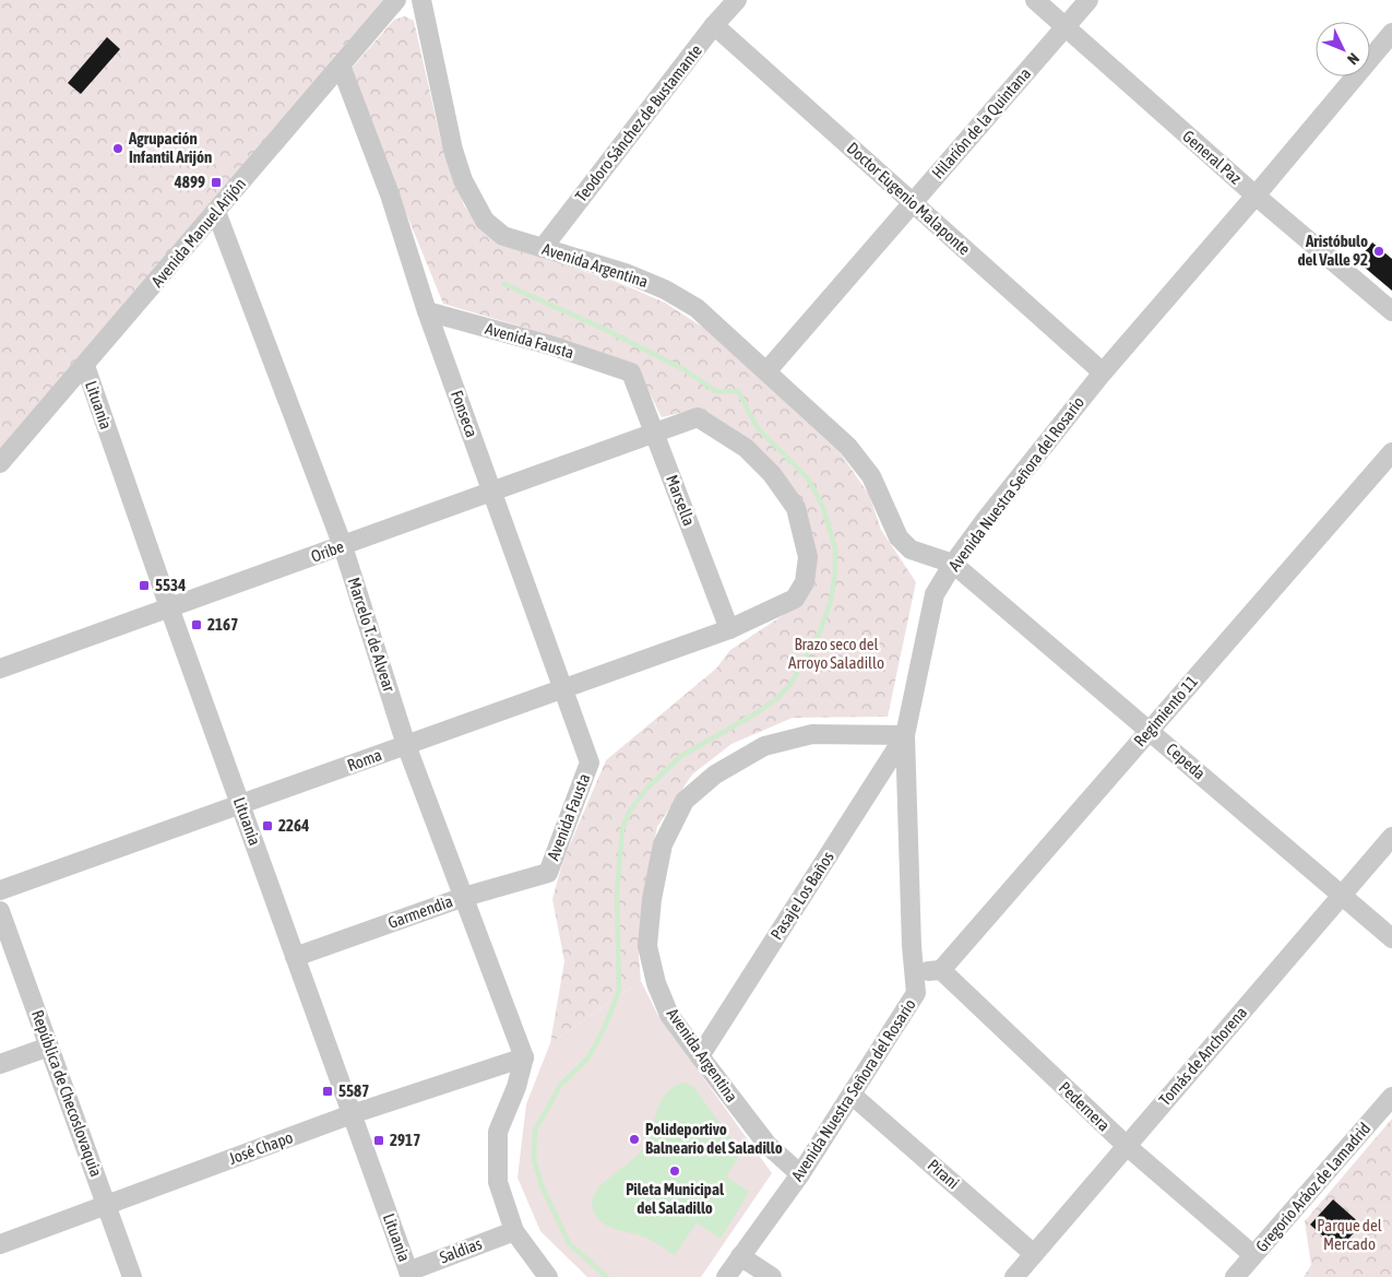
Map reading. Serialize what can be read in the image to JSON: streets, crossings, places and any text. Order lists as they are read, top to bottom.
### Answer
{
  "streets": {
    "street": [
      "Teodoro Sánchez de Bustamante",
      "Hilarión de la Quintana",
      "General Paz",
      "Doctor Eugenio Malaponte",
      "Avenida Manuel Arijón",
      "Avenida Argentina",
      "Avenida Fausta",
      "Lituania",
      "Fonseca",
      "Avenida Nuestra Señora del Rosario",
      "Marsella",
      "Oribe",
      "Marcelo T. de Alvear",
      "Regimiento 11",
      "Roma",
      "Cepeda",
      "Pasaje Los Baños",
      "Garmendia",
      "Tomás de Anchorena",
      "República de Checoslovaquia",
      "Pedernera",
      "José Chapo",
      "Pirani",
      "Gregorio Aráoz de Lamadrid",
      "Saldias"
    ]
  },
  "crossings": [
    ["Teodoro Sánchez de Bustamante", "Doctor Eugenio Malaponte"],
    ["Teodoro Sánchez de Bustamante", "Avenida Argentina"],
    ["Hilarión de la Quintana", "General Paz"],
    ["Hilarión de la Quintana", "Doctor Eugenio Malaponte"],
    ["Hilarión de la Quintana", "Avenida Argentina"],
    ["General Paz", "Avenida Nuestra Señora del Rosario"],
    ["Doctor Eugenio Malaponte", "Avenida Nuestra Señora del Rosario"],
    ["Avenida Manuel Arijón", "Lituania"],
    ["Avenida Manuel Arijón", "Fonseca"],
    ["Avenida Manuel Arijón", "Marcelo T. de Alvear"],
    ["Avenida Argentina", "Avenida Nuestra Señora del Rosario"],
    ["Avenida Argentina", "Cepeda"],
    ["Avenida Argentina", "Pasaje Los Baños"],
    ["Avenida Fausta", "Fonseca"],
    ["Avenida Fausta", "Marsella"],
    ["Avenida Fausta", "Garmendia"],
    ["Lituania", "Oribe"],
    ["Lituania", "Roma"],
    ["Lituania", "Garmendia"],
    ["Lituania", "José Chapo"],
    ["Lituania", "Saldias"],
    ["Fonseca", "Oribe"],
    ["Fonseca", "Roma"],
    ["Avenida Nuestra Señora del Rosario", "Cepeda"],
    ["Avenida Nuestra Señora del Rosario", "Pasaje Los Baños"],
    ["Avenida Nuestra Señora del Rosario", "Pirani"],
    ["Marsella", "Oribe"],
    ["Marsella", "Roma"],
    ["Oribe", "Marcelo T. de Alvear"],
    ["Marcelo T. de Alvear", "Roma"],
    ["Marcelo T. de Alvear", "Garmendia"],
    ["Marcelo T. de Alvear", "José Chapo"],
    ["Regimiento 11", "Cepeda"],
    ["Regimiento 11", "Pedernera"],
    ["Cepeda", "Tomás de Anchorena"],
    ["Tomás de Anchorena", "Pedernera"],
    ["Tomás de Anchorena", "Pirani"],
    ["República de Checoslovaquia", "José Chapo"],
    ["Pedernera", "Gregorio Aráoz de Lamadrid"]
  ],
  "parks": ["Brazo seco del Arroyo Saladillo", "Parque del Mercado"],
  "places": {
    "other": [
      "Agrupación Infantil Arijón",
      "Aristóbulo del Valle 92",
      "Polideportivo Balneario del Saladillo",
      "Pileta Municipal del Saladillo"
    ],
    "transit": [
      "4899",
      "5534",
      "2167",
      "2264",
      "5587",
      "2917"
    ]
  },
  "north": "bottom right"
}
